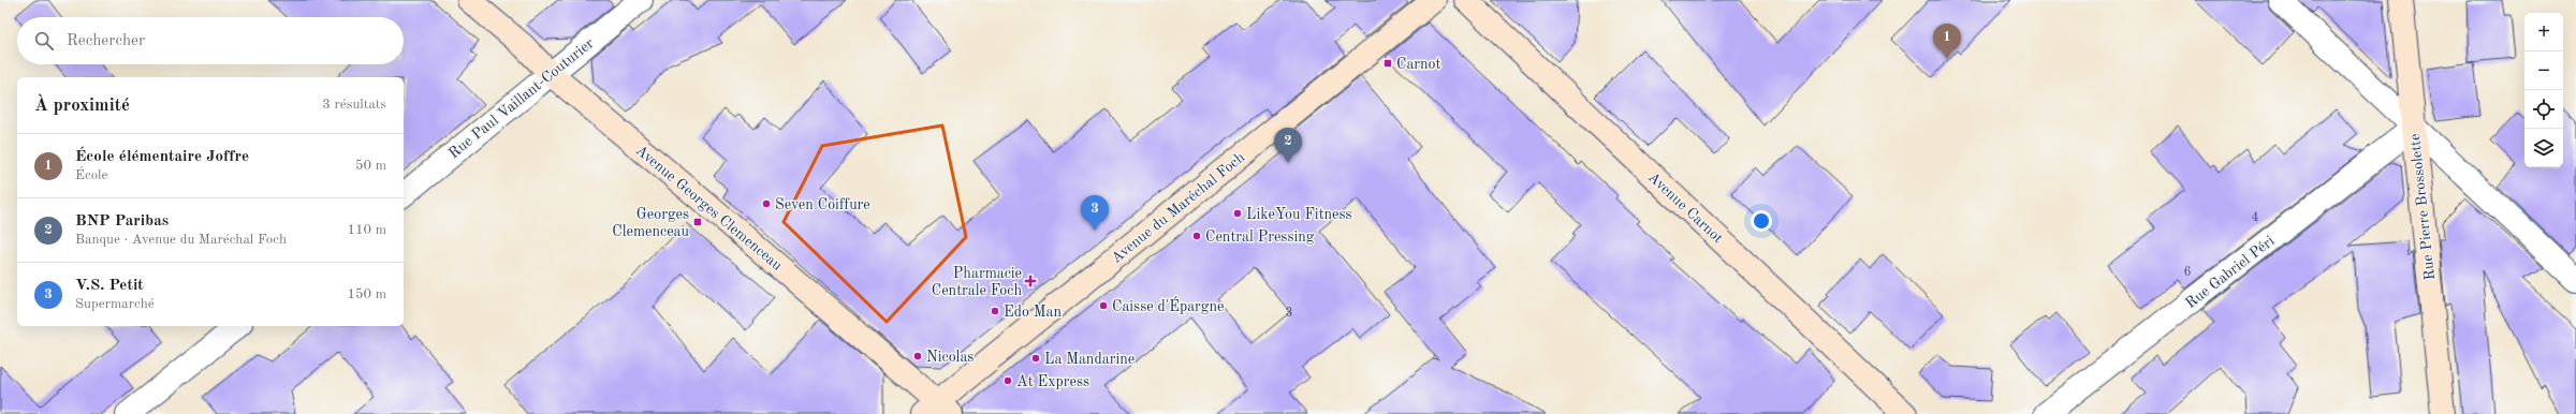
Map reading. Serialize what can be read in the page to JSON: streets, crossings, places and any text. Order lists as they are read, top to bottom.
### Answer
{
  "streets": {
    "street": [
      "Rue Paul Vaillant-Couturier",
      "Avenue Georges Clemenceau",
      "Avenue du Maréchal Foch",
      "Avenue Carnot",
      "Rue Pierre Brossolette",
      "Rue Gabriel Péri"
    ]
  },
  "crossings": [
    ["Rue Paul Vaillant-Couturier", "Avenue Georges Clemenceau"],
    ["Avenue Georges Clemenceau", "Avenue du Maréchal Foch"],
    ["Rue Pierre Brossolette", "Rue Gabriel Péri"]
  ],
  "places": {
    "transit": ["Carnot", "Georges Clemenceau"],
    "other": [
      "Seven Coiffure",
      "LikeYou Fitness",
      "Central Pressing",
      "Caisse d'Épargne",
      "Edo Man",
      "Nicolas",
      "La Mandarine",
      "At Express"
    ],
    "health": ["Pharmacie Centrale Foch"]
  },
  "house_numbers": ["4", "6", "3"],
  "page": {
    "map_buttons": ["+", "−"],
    "search": "Rechercher",
    "pins": ["1", "2", "3"],
    "heading": ["À proximité", "3 résultats"],
    "list": [
      {
        "mark": "1",
        "name": "École élémentaire Joffre",
        "note": "École",
        "value": "50 m"
      },
      {
        "mark": "2",
        "name": "BNP Paribas",
        "note": "Banque · Avenue du Maréchal Foch",
        "value": "110 m"
      },
      {
        "mark": "3",
        "name": "V.S. Petit",
        "note": "Supermarché",
        "value": "150 m"
      }
    ]
  }
}
